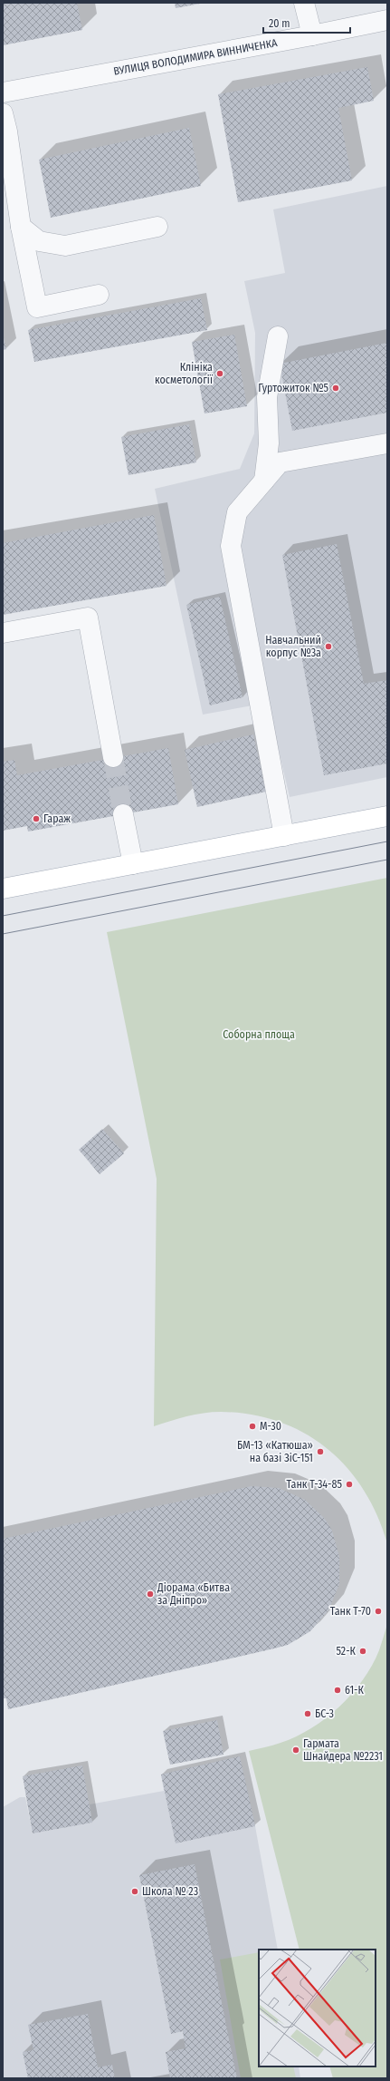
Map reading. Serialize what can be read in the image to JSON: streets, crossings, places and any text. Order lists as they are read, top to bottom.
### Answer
{
  "streets": {
    "street": ["ВУЛИЦЯ ВОЛОДИМИРА ВИННИЧЕНКА"]
  },
  "parks": ["Соборна площа"],
  "places": [
    "Клініка косметології",
    "Гуртожиток №5",
    "Навчальний корпус №3а",
    "Гараж",
    "М-30",
    "БМ-13 «Катюша» на базі ЗіС-151",
    "Танк Т-34-85",
    "Діорама «Битва за Дніпро»",
    "Танк Т-70",
    "52-К",
    "61-К",
    "БС-3",
    "Гармата Шнайдера №2231",
    "Школа № 23"
  ],
  "scale_bar": "20 m"
}
